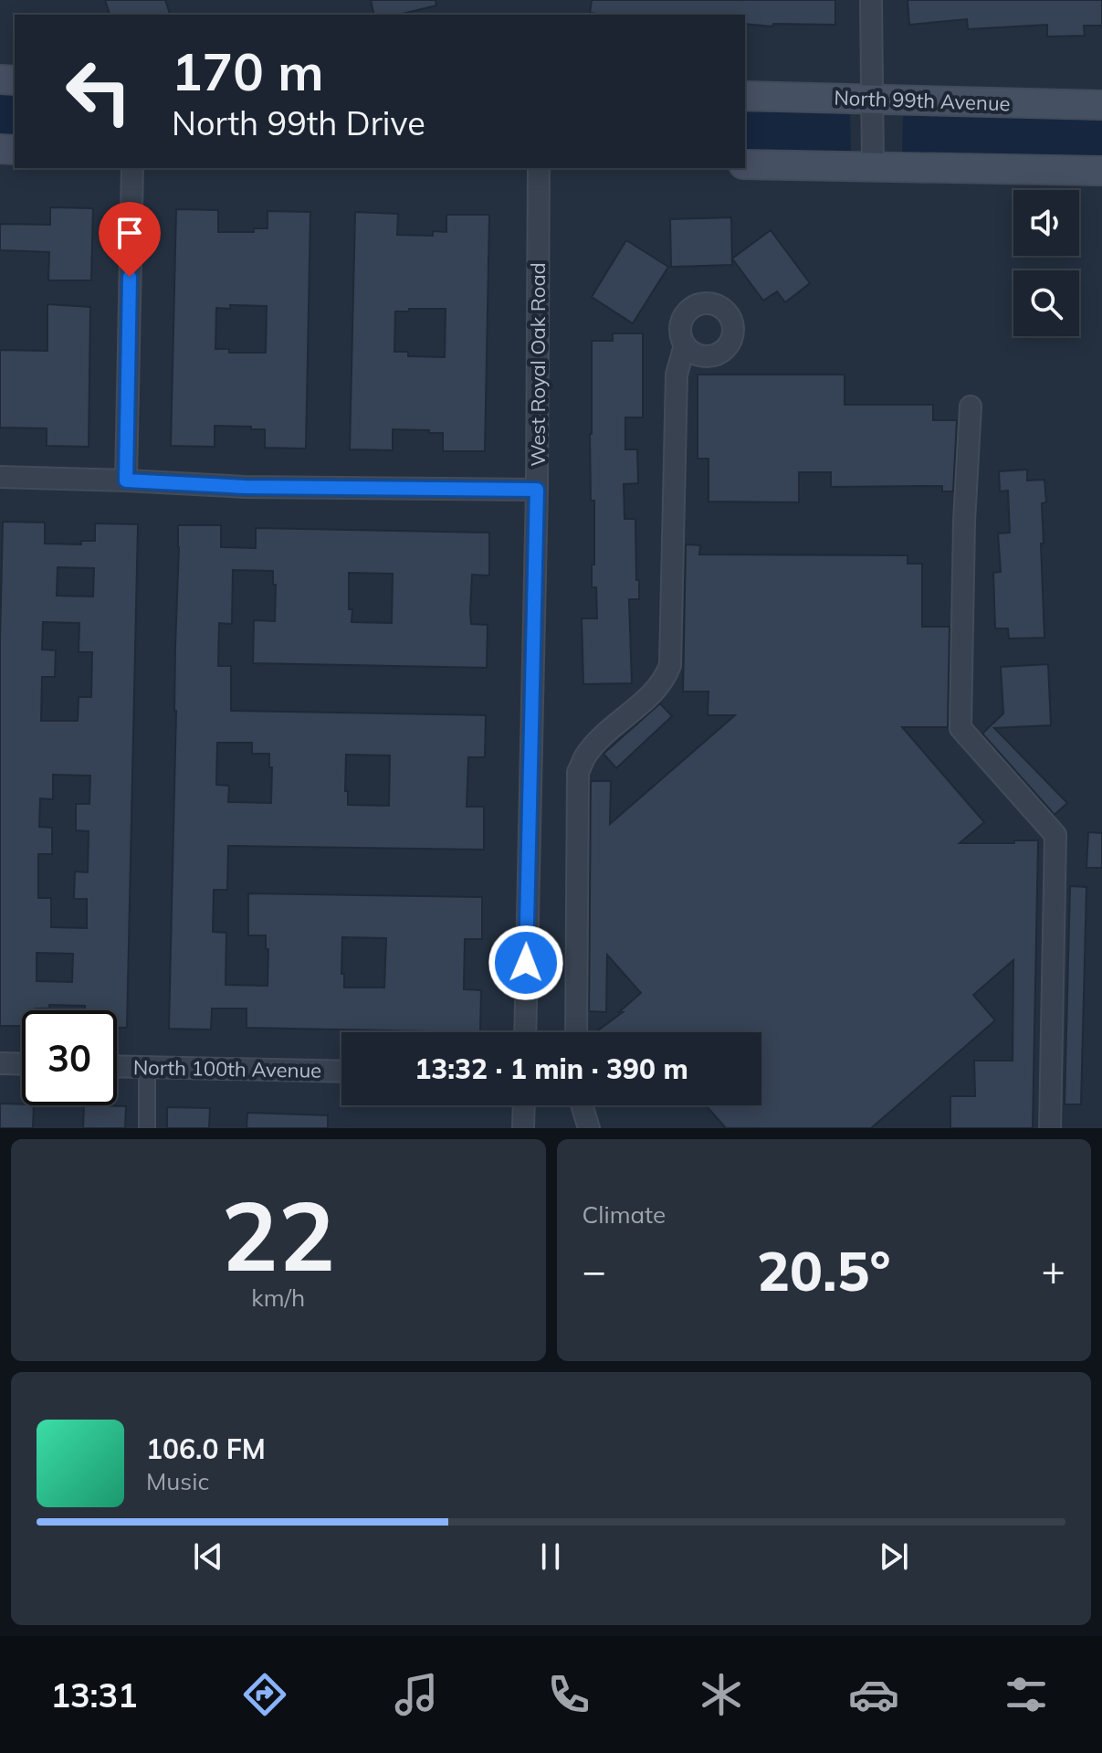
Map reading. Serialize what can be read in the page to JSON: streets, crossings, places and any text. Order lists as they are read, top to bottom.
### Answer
{
  "streets": {
    "main road": ["North 99th Avenue"],
    "street": ["West Royal Oak Road", "North 100th Avenue"]
  },
  "page": {
    "turn": ["170 m", "North 99th Drive"],
    "limit": "30",
    "trip": "13:32 · 1 min · 390 m",
    "tile": [
      ["22", "km/h"],
      "Climate"
    ],
    "heat": ["−", "20.5°", "+"],
    "song": ["106.0 FM", "Music"],
    "tabs": "13:31"
  }
}
